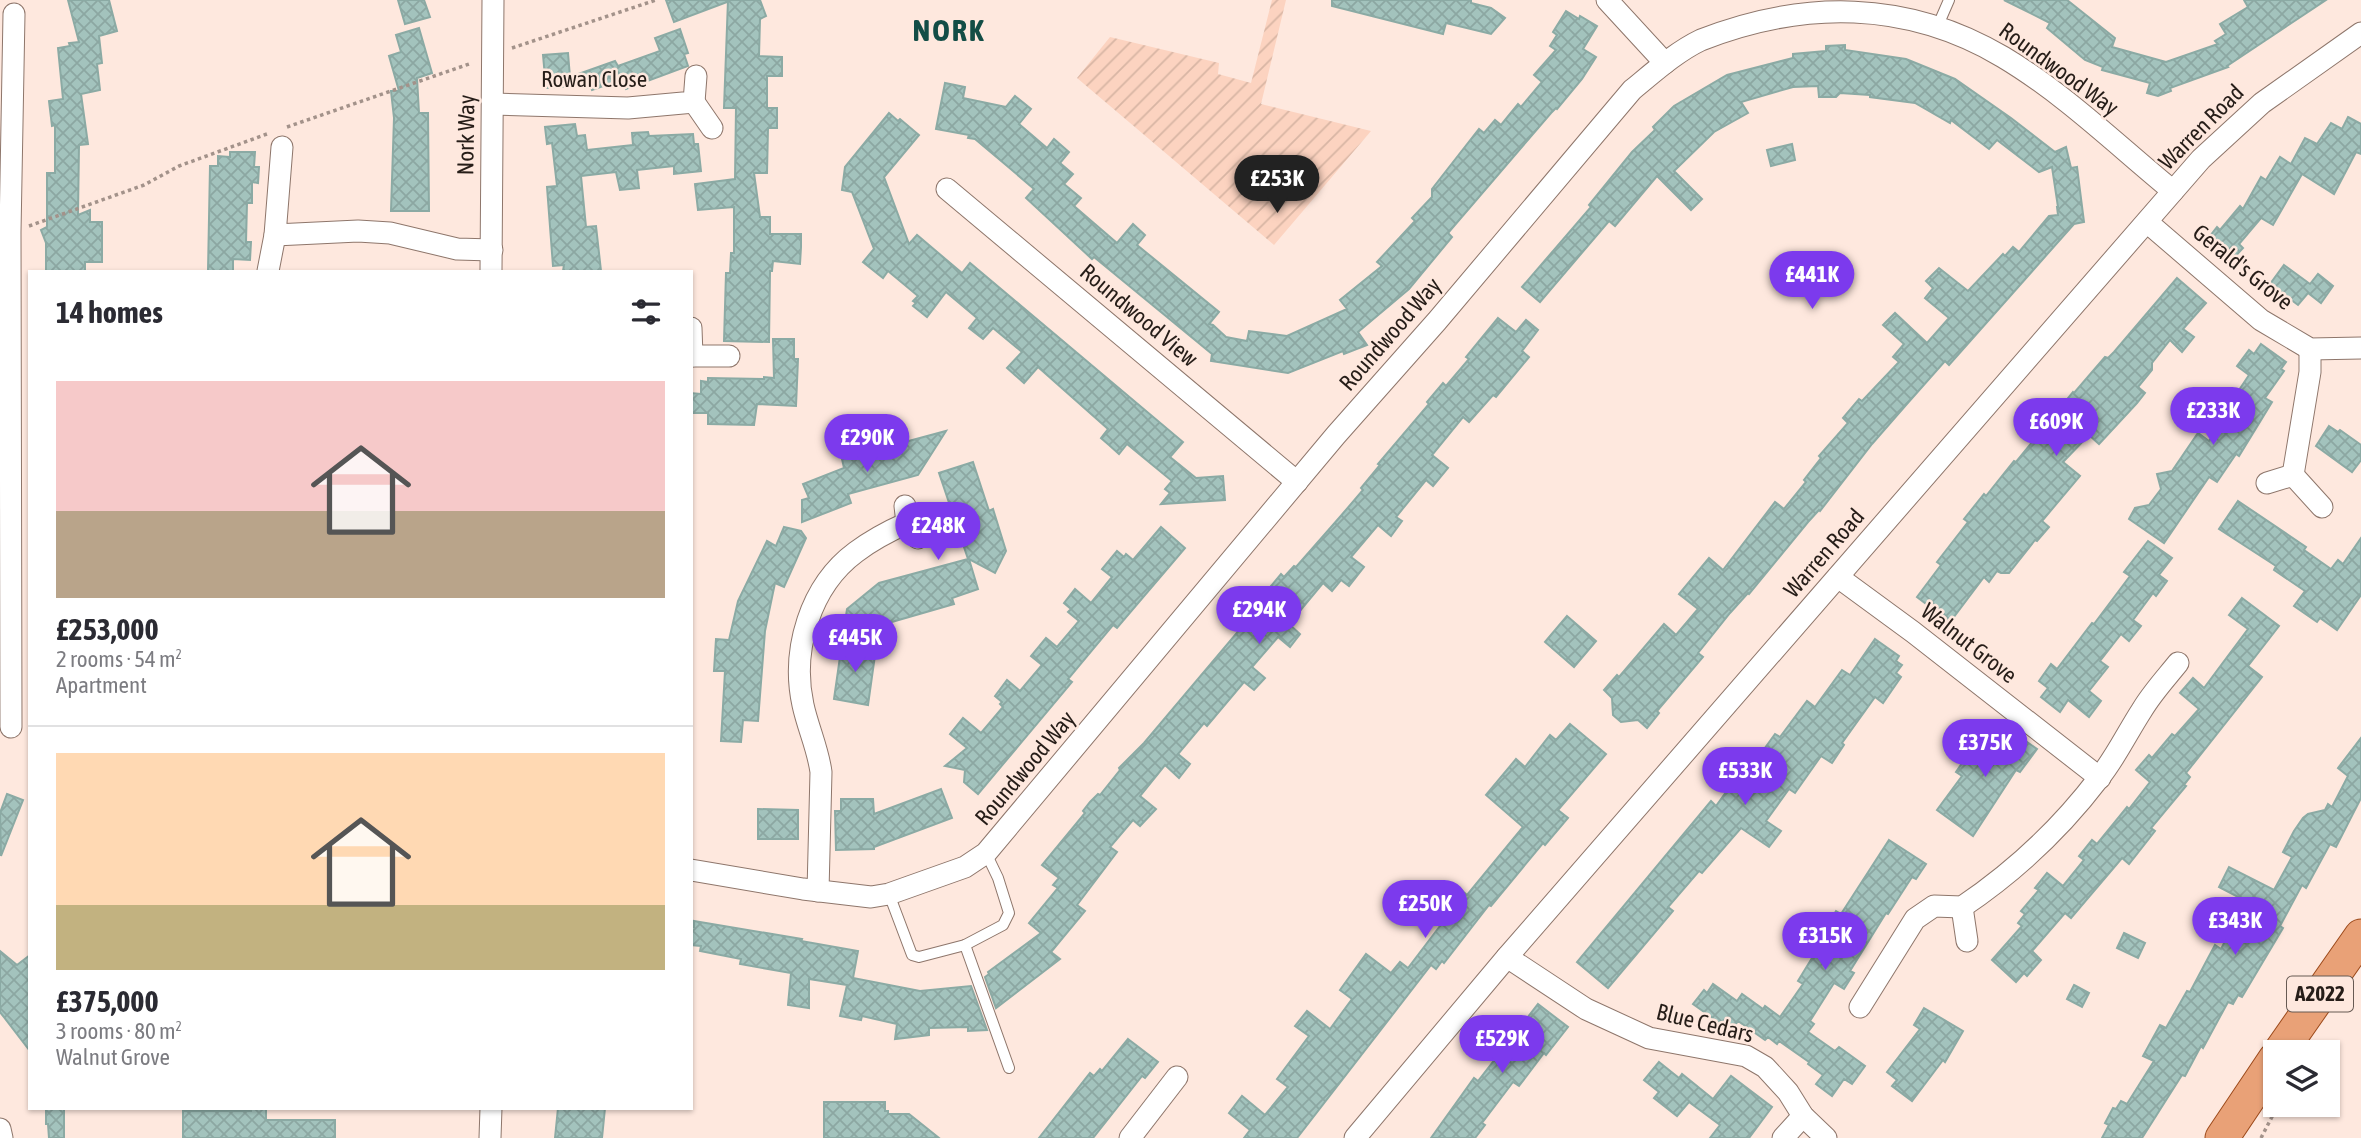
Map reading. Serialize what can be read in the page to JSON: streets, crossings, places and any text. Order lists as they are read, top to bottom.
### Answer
{
  "streets": {
    "main road": ["A2022"],
    "street": [
      "Roundwood Way",
      "Rowan Close",
      "Warren Road",
      "Nork Way",
      "Gerald's Grove",
      "Roundwood View",
      "Walnut Grove",
      "Blue Cedars"
    ]
  },
  "crossings": [
    ["Roundwood Way", "Warren Road"],
    ["Roundwood Way", "Roundwood View"],
    ["Rowan Close", "Nork Way"],
    ["Warren Road", "Gerald's Grove"],
    ["Warren Road", "Walnut Grove"],
    ["Warren Road", "Blue Cedars"]
  ],
  "districts": ["NORK"],
  "page": {
    "price": [
      "£253K",
      "£441K",
      "£233K",
      "£609K",
      "£290K",
      "£248K",
      "£294K",
      "£445K",
      "£375K",
      "£533K",
      "£250K",
      "£343K",
      "£315K",
      "£529K"
    ],
    "heading": "14 homes",
    "list": [
      {
        "name": "£253,000",
        "note": "2 rooms · 54 m² · Apartment"
      },
      {
        "name": "£375,000",
        "note": "3 rooms · 80 m² · Walnut Grove"
      }
    ]
  }
}
